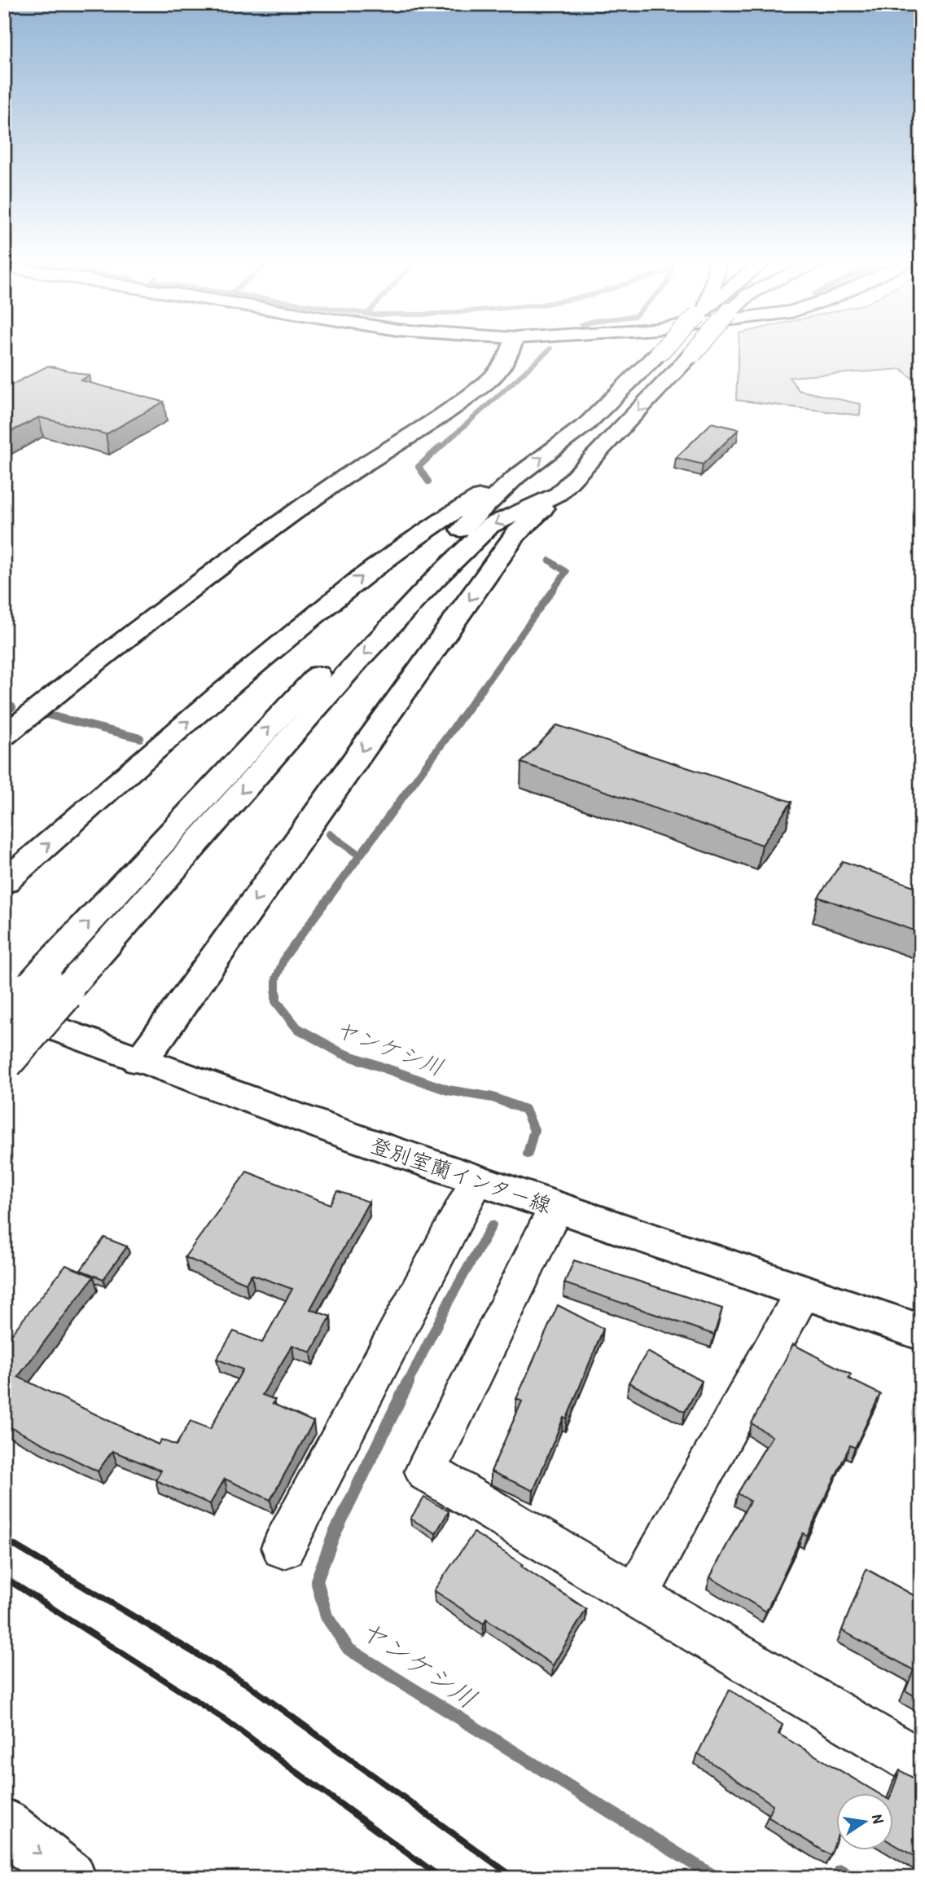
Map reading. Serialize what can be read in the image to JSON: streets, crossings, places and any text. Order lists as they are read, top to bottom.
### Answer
{
  "streets": {
    "main road": ["登別室蘭インター線"]
  },
  "water": ["ヤンケシ川"],
  "north": "right"
}
